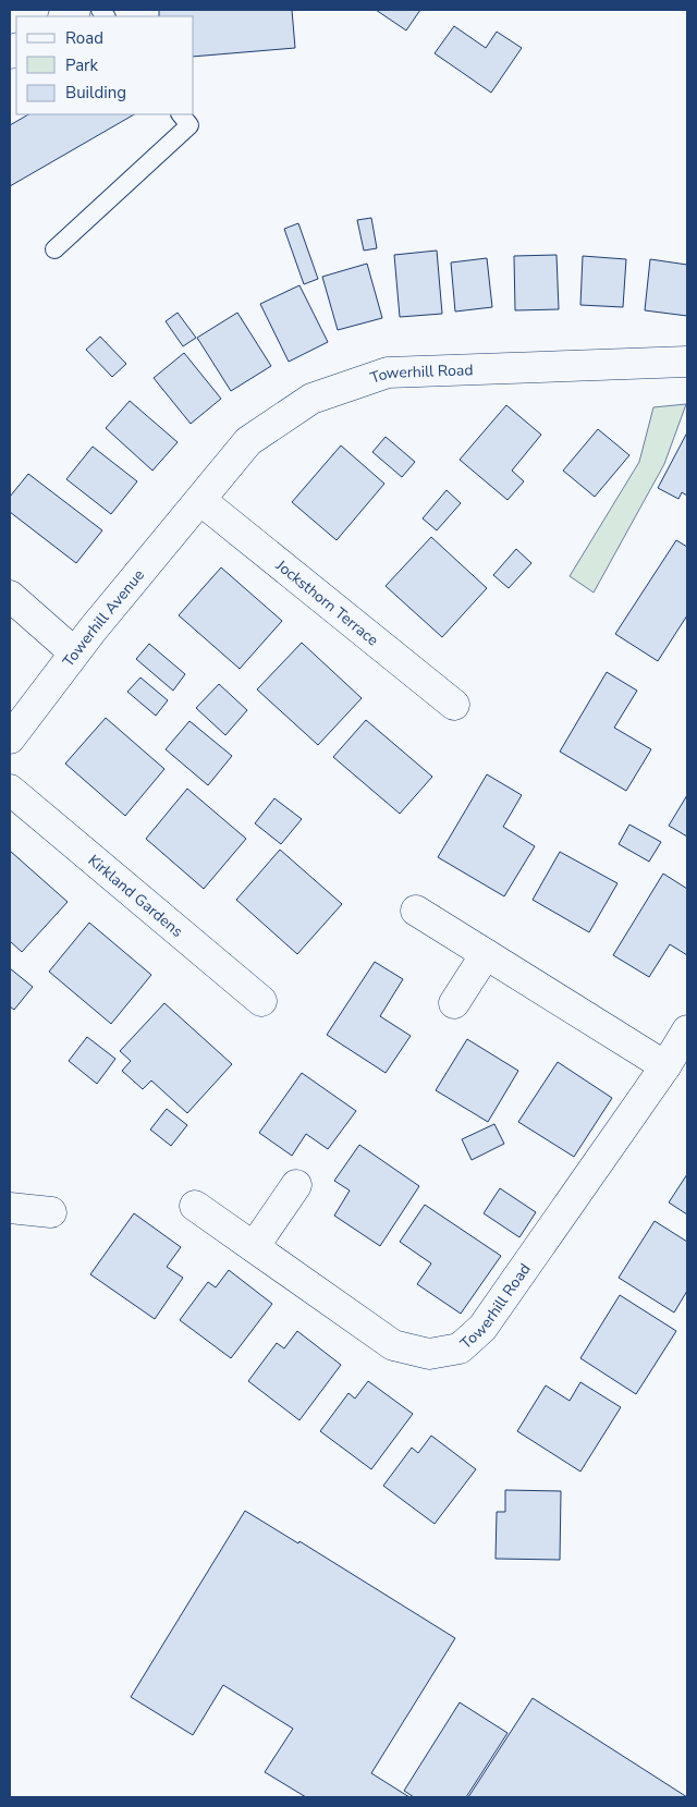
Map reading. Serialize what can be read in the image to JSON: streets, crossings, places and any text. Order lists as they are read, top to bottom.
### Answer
{
  "streets": {
    "street": [
      "Towerhill Road",
      "Jocksthorn Terrace",
      "Towerhill Avenue",
      "Kirkland Gardens"
    ]
  },
  "crossings": [
    ["Towerhill Road", "Jocksthorn Terrace"],
    ["Towerhill Road", "Towerhill Avenue"],
    ["Jocksthorn Terrace", "Towerhill Avenue"]
  ],
  "legend": ["Road", "Park", "Building"]
}
